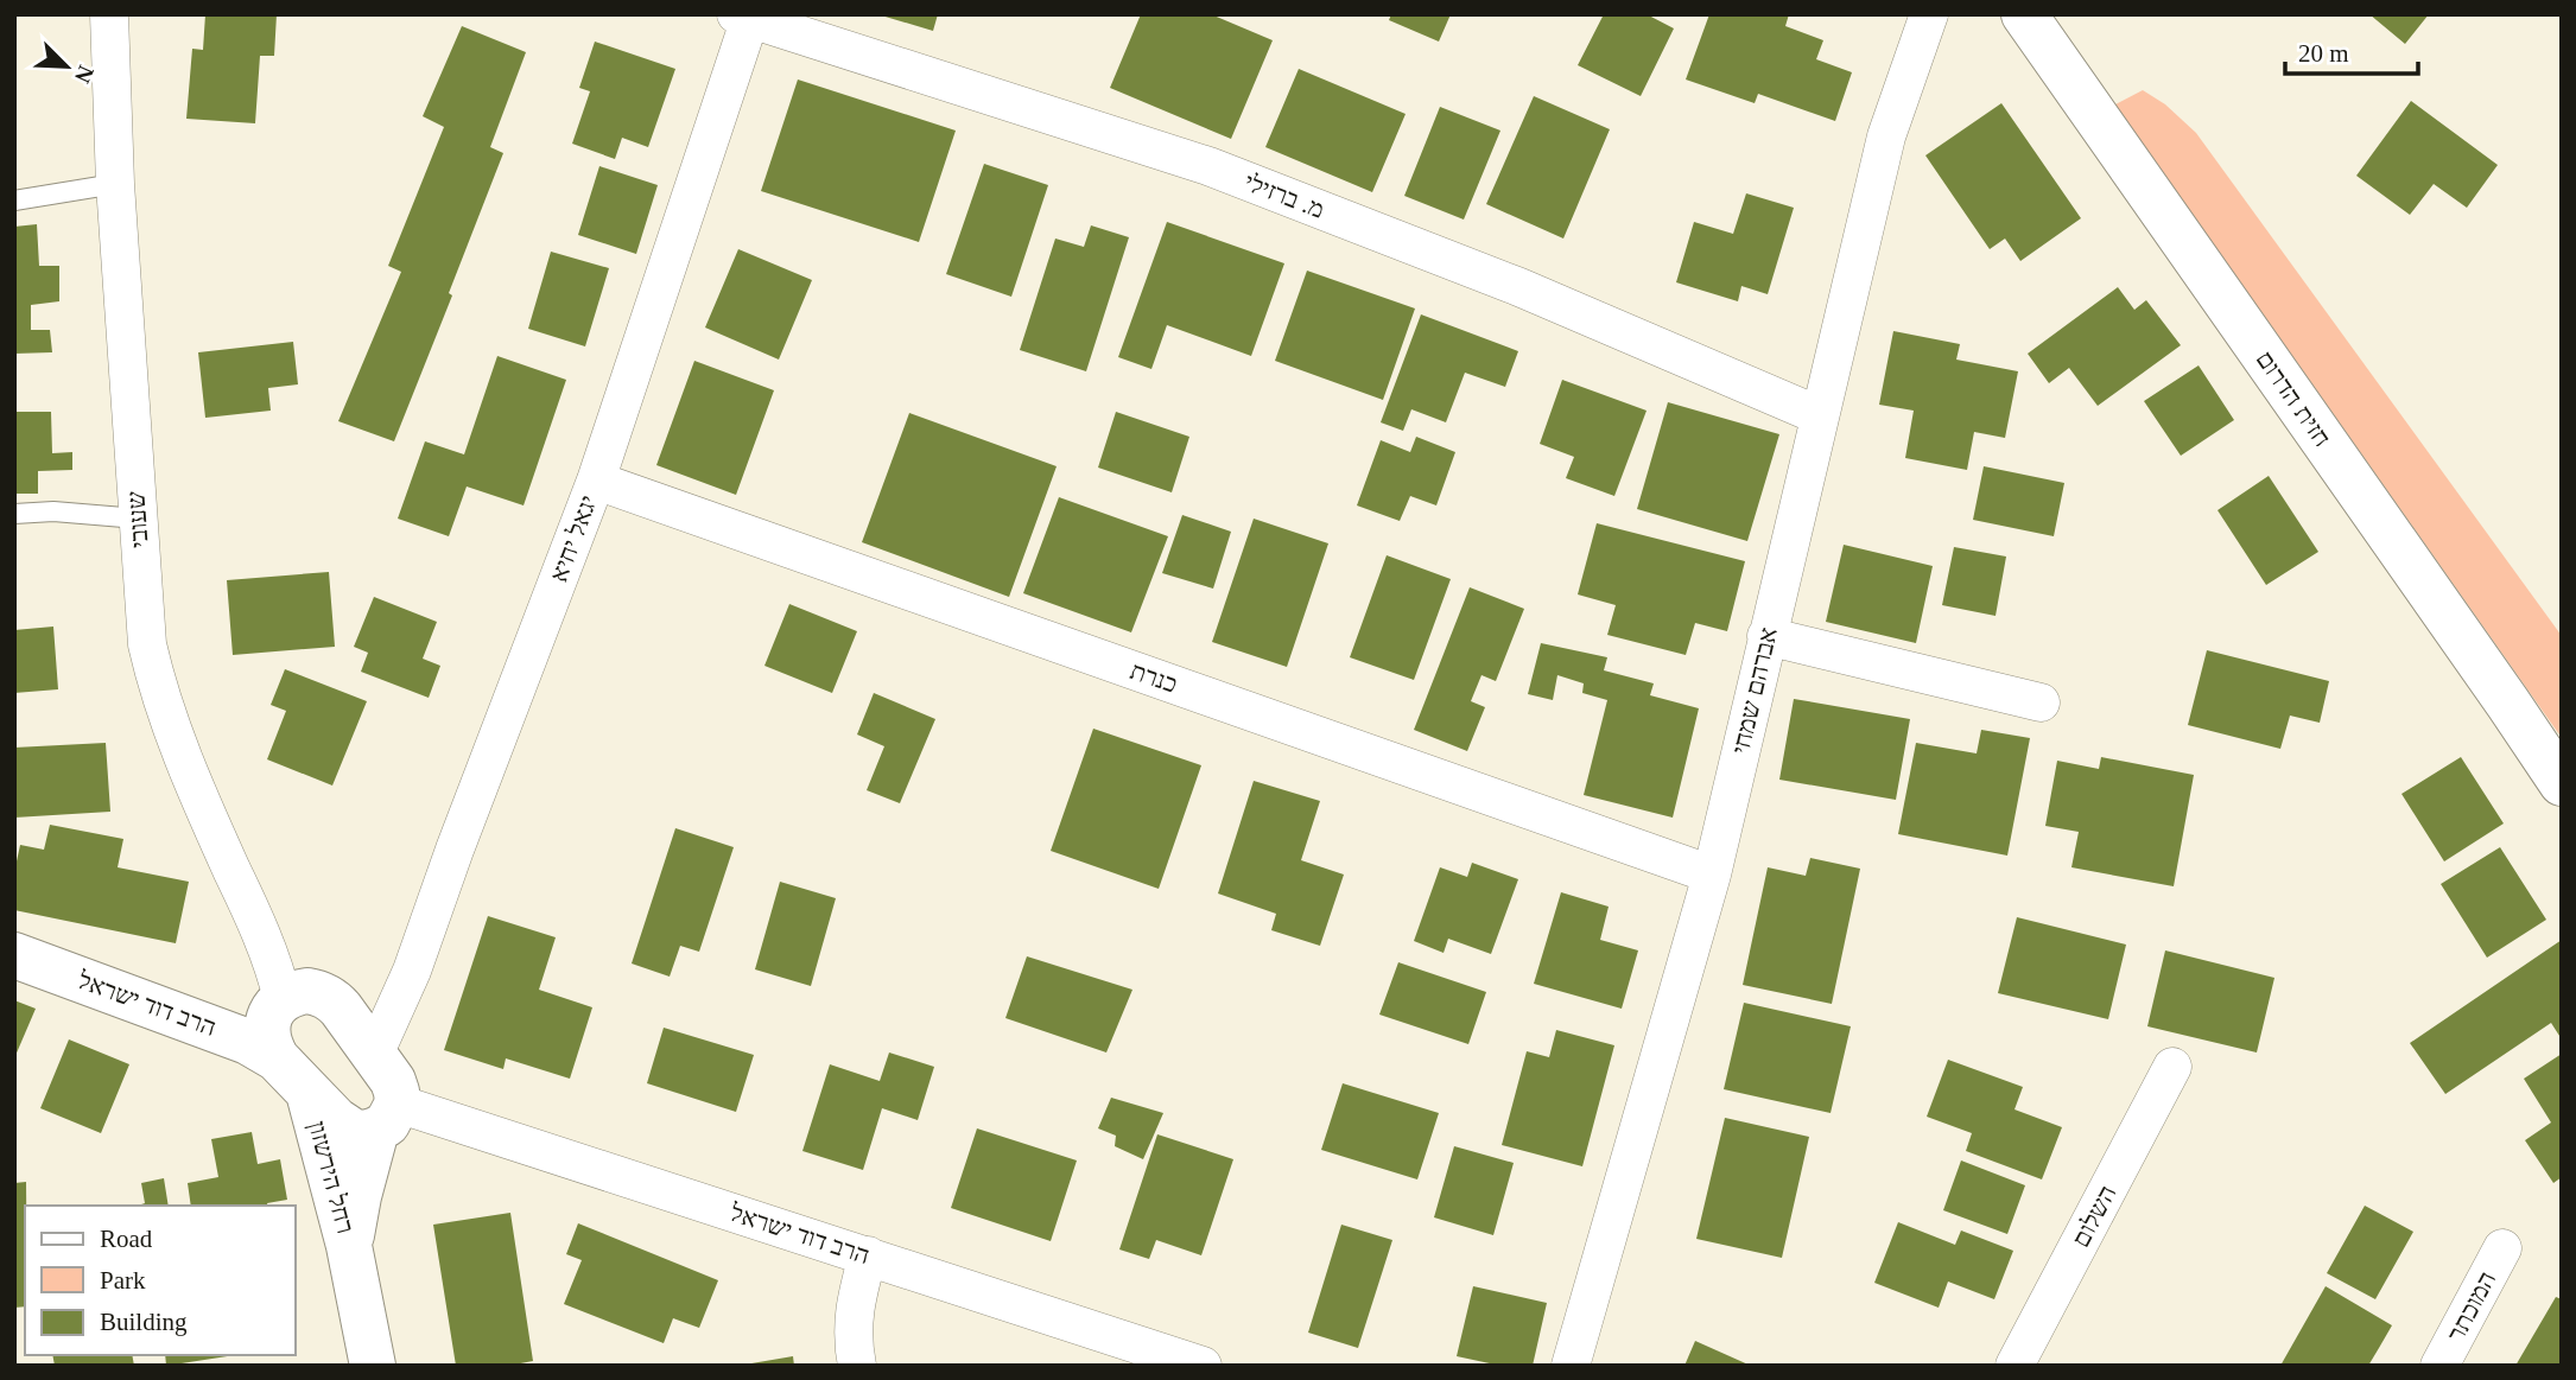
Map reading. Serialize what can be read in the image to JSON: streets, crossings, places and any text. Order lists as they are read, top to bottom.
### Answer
{
  "streets": {
    "street": [
      "מ. ברזילי",
      "חזית הדרום",
      "שעובי",
      "יגאל יחיא",
      "כנרת",
      "אברהם שמחי",
      "הרב דוד ישראל",
      "רחל הירשזון",
      "השלום",
      "המוכתר"
    ]
  },
  "crossings": [
    ["מ. ברזילי", "יגאל יחיא"],
    ["מ. ברזילי", "אברהם שמחי"],
    ["יגאל יחיא", "כנרת"],
    ["כנרת", "אברהם שמחי"],
    ["הרב דוד ישראל", "רחל הירשזון"]
  ],
  "legend": ["Road", "Park", "Building"],
  "scale_bar": "20 m",
  "north": "bottom right"
}
